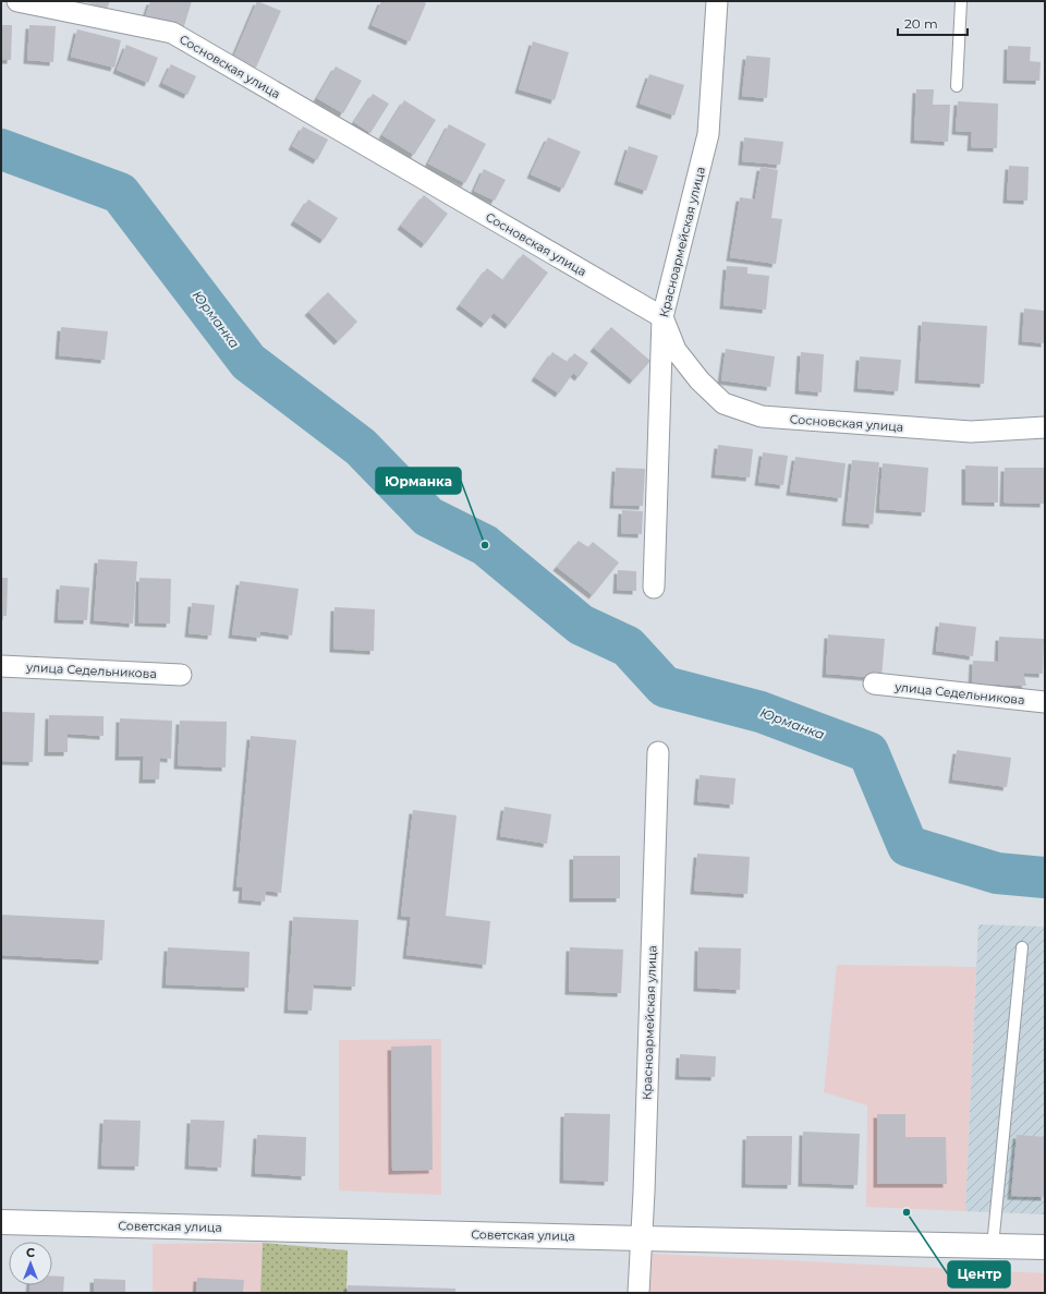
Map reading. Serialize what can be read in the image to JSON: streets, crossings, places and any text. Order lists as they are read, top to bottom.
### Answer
{
  "streets": {
    "main road": ["Советская улица"],
    "street": ["Сосновская улица", "Красноармейская улица", "улица Седельникова"]
  },
  "crossings": [
    ["Сосновская улица", "Красноармейская улица"],
    ["Красноармейская улица", "Советская улица"]
  ],
  "water": ["Юрманка"],
  "places": ["Юрманка", "Центр"],
  "scale_bar": "20 m",
  "north": "top"
}
